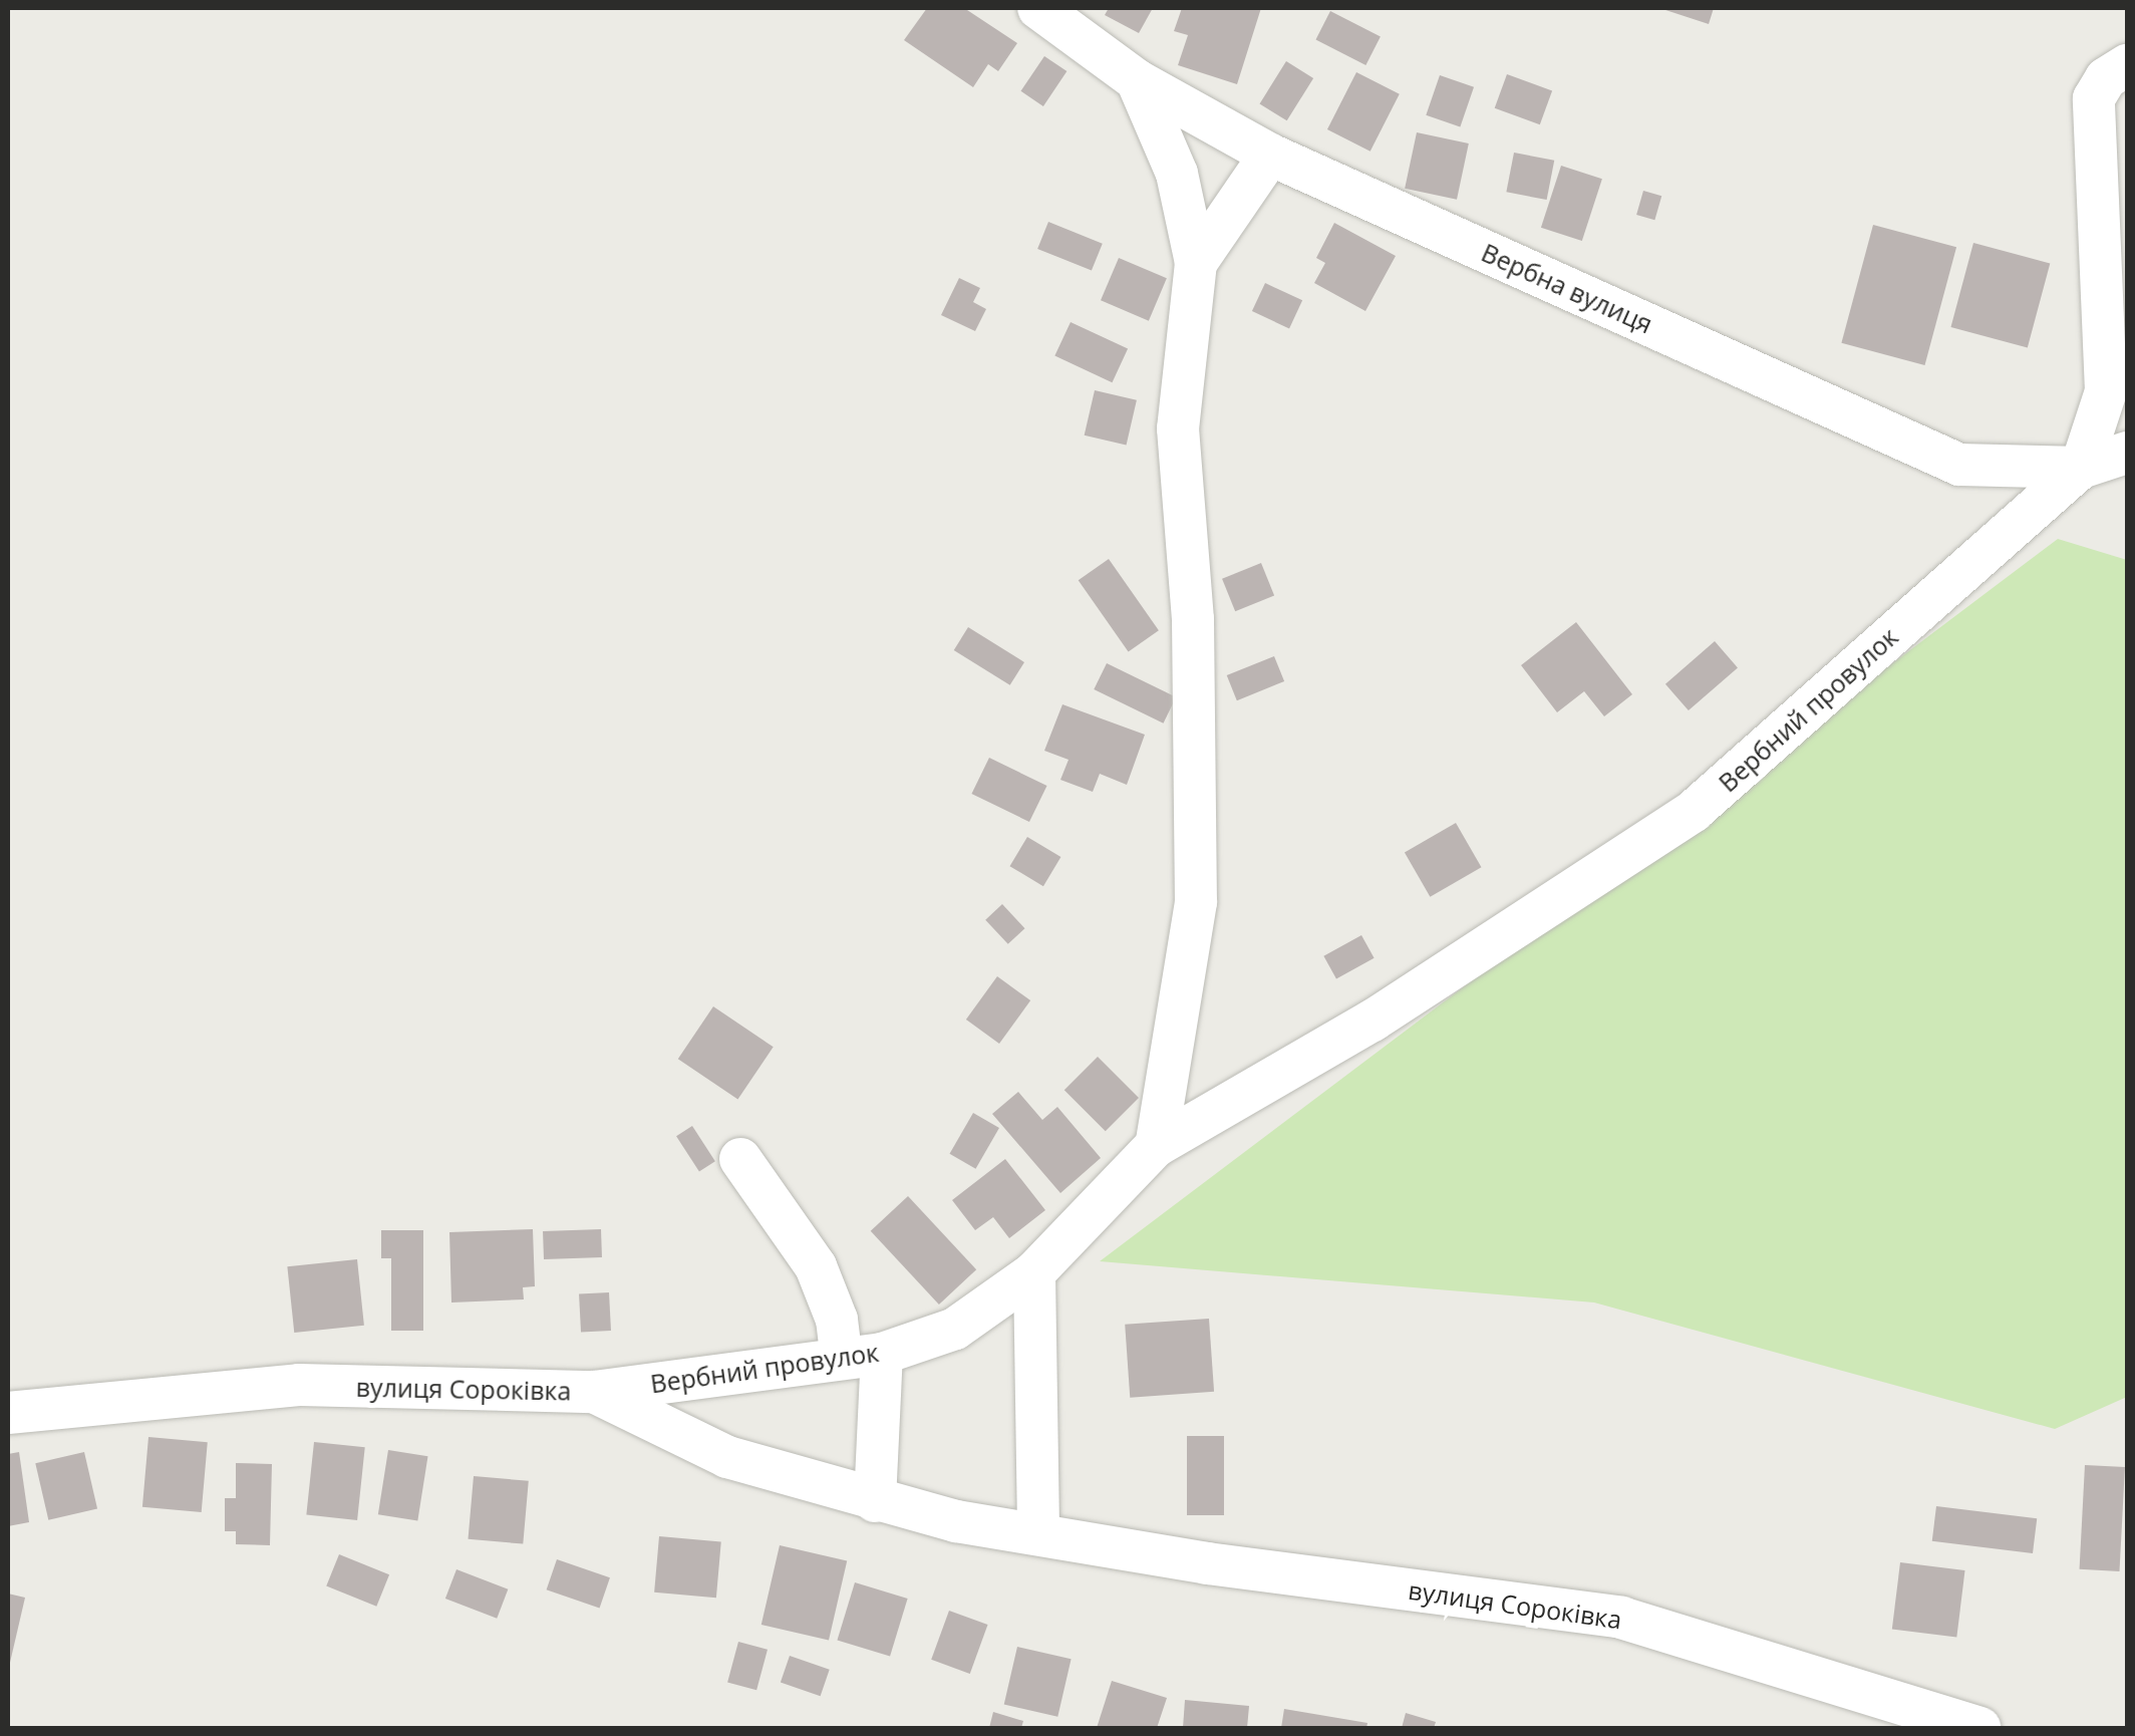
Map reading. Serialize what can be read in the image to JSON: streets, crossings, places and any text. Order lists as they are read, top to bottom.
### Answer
{
  "streets": {
    "street": ["Вербна вулиця", "Вербний провулок", "вулиця Сороківка"]
  },
  "crossings": [
    ["Вербна вулиця", "Вербний провулок"],
    ["Вербний провулок", "вулиця Сороківка"]
  ]
}
